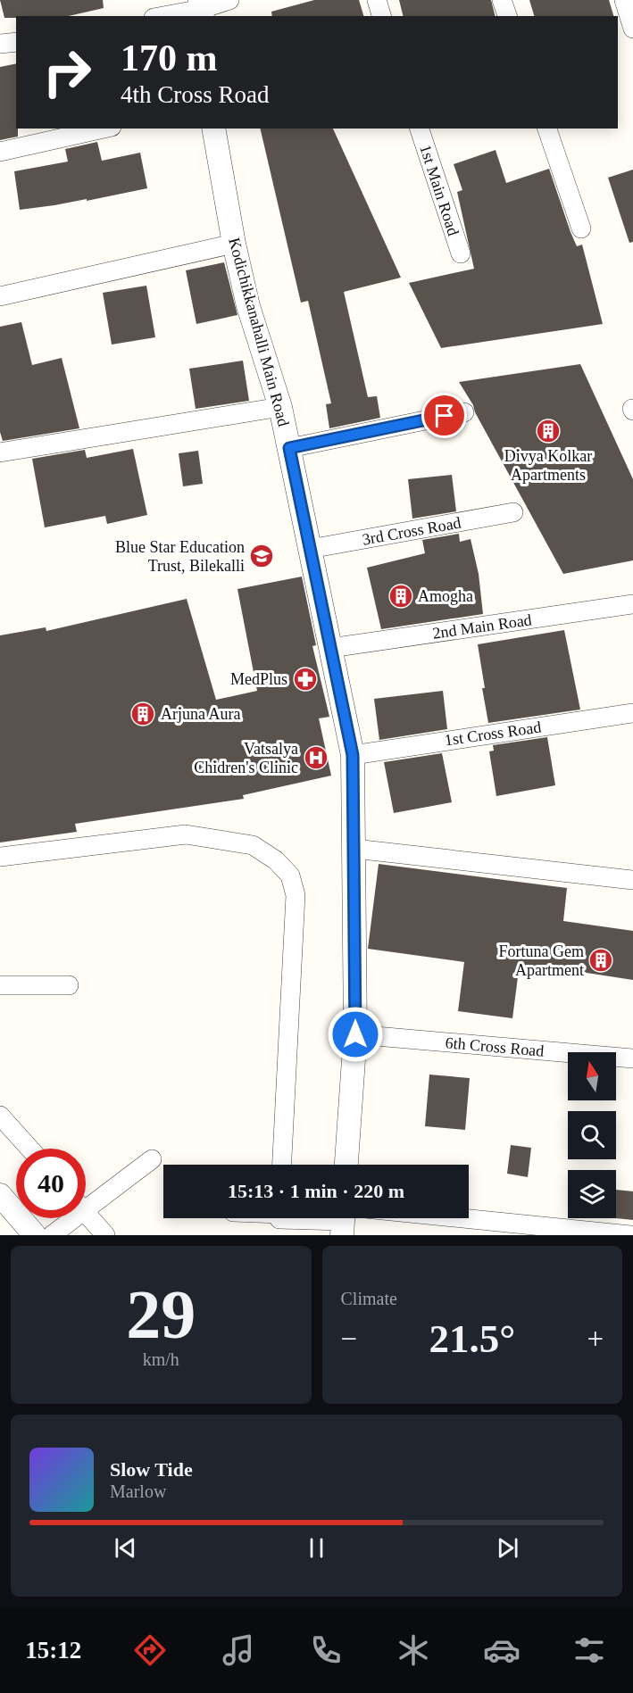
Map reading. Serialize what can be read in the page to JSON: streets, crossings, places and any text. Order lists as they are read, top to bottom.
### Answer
{
  "streets": {
    "street": [
      "1st Main Road",
      "Kodichikkanahalli Main Road",
      "3rd Cross Road",
      "2nd Main Road",
      "1st Cross Road",
      "6th Cross Road"
    ]
  },
  "crossings": [
    ["Kodichikkanahalli Main Road", "3rd Cross Road"],
    ["Kodichikkanahalli Main Road", "2nd Main Road"],
    ["Kodichikkanahalli Main Road", "1st Cross Road"],
    ["Kodichikkanahalli Main Road", "6th Cross Road"]
  ],
  "places": {
    "building": [
      "Divya Kolkar Apartments",
      "Amogha",
      "Arjuna Aura",
      "Fortuna Gem Apartment"
    ],
    "school or university": ["Blue Star Education Trust, Bilekalli"],
    "pharmacy": ["MedPlus"],
    "hospital": ["Vatsalya Chidren's Clinic"]
  },
  "north": "top",
  "page": {
    "turn": ["170 m", "4th Cross Road"],
    "limit": "40",
    "trip": "15:13 · 1 min · 220 m",
    "tile": [
      ["29", "km/h"],
      "Climate"
    ],
    "heat": ["−", "21.5°", "+"],
    "song": ["Slow Tide", "Marlow"],
    "tabs": "15:12"
  }
}
